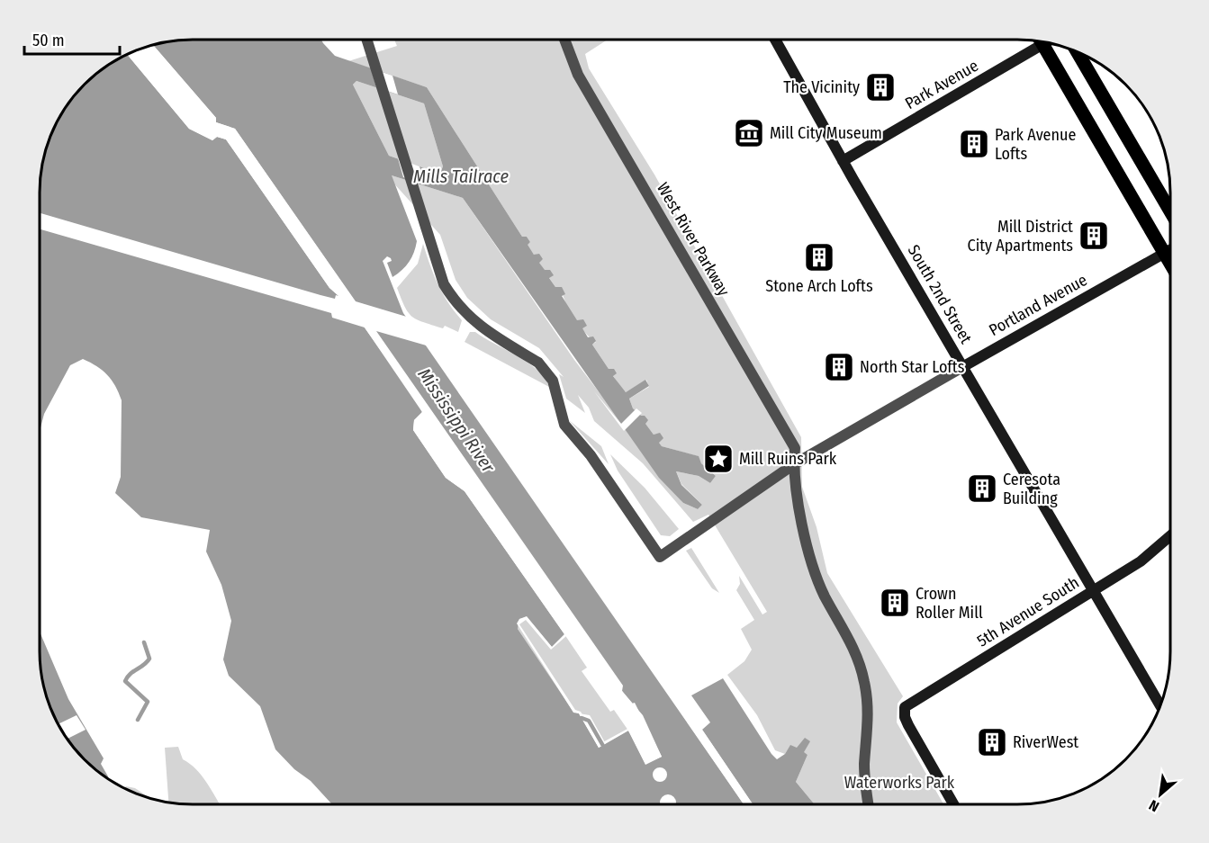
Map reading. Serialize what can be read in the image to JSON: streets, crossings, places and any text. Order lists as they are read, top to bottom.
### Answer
{
  "streets": {
    "street": [
      "Park Avenue",
      "West River Parkway",
      "South 2nd Street",
      "Portland Avenue",
      "5th Avenue South"
    ]
  },
  "crossings": [
    ["Park Avenue", "South 2nd Street"],
    ["West River Parkway", "Portland Avenue"],
    ["South 2nd Street", "Portland Avenue"],
    ["South 2nd Street", "5th Avenue South"]
  ],
  "water": ["Mills Tailrace", "Mississippi River"],
  "parks": ["Waterworks Park"],
  "places": {
    "building": [
      "The Vicinity",
      "Park Avenue Lofts",
      "Mill District City Apartments",
      "Stone Arch Lofts",
      "North Star Lofts",
      "Ceresota Building",
      "Crown Roller Mill",
      "RiverWest"
    ],
    "museum": ["Mill City Museum"],
    "place": ["Mill Ruins Park"]
  },
  "scale_bar": "50 m",
  "north": "bottom left"
}
